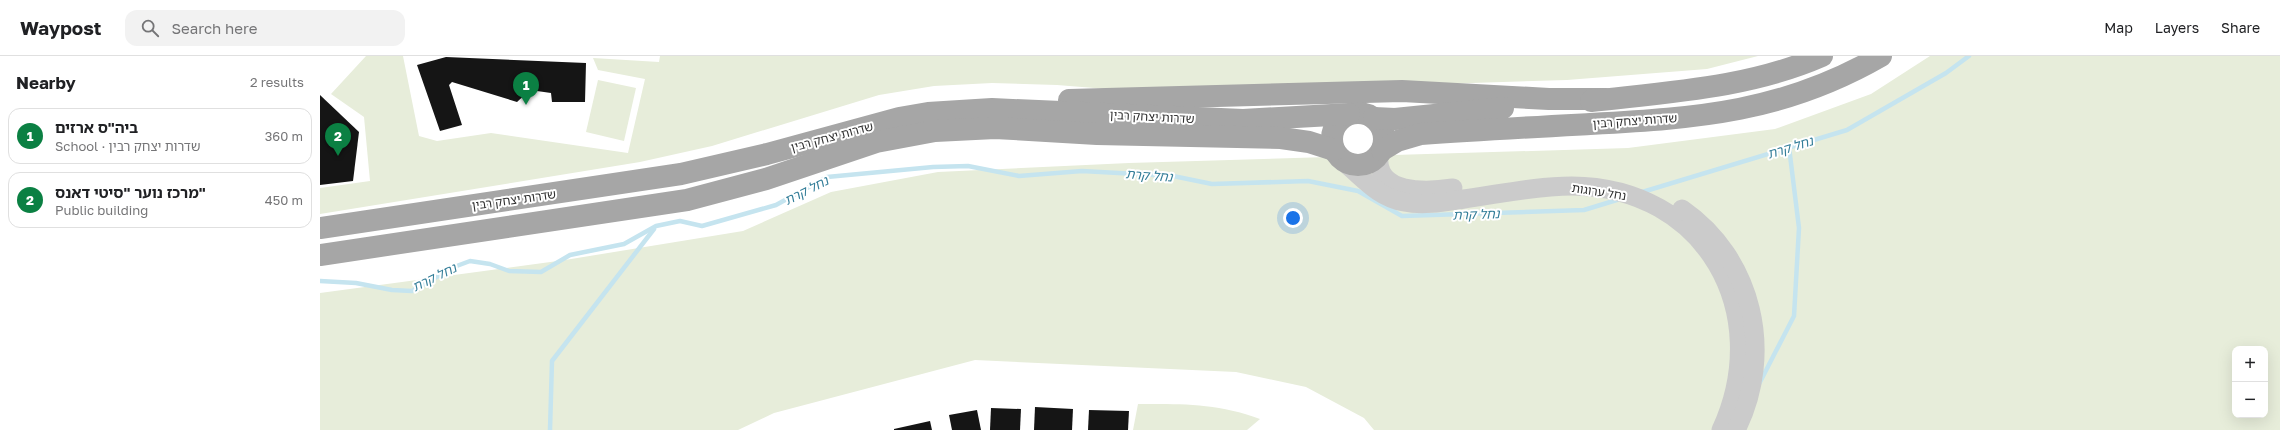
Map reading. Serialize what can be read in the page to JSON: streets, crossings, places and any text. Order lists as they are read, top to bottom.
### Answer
{
  "streets": {
    "main road": ["שדרות יצחק רבין"],
    "street": ["נחל ערוגות"]
  },
  "crossings": [
    ["שדרות יצחק רבין", "נחל ערוגות"]
  ],
  "water": ["נחל קרת"],
  "page": {
    "header": "Waypost",
    "search": "Search here",
    "nav": ["Map", "Layers", "Share"],
    "heading": ["Nearby", "2 results"],
    "pins": ["1", "2"],
    "list": [
      {
        "mark": "1",
        "name": "ביה\"ס ארזים",
        "note": "School · שדרות יצחק רבין",
        "value": "360 m"
      },
      {
        "mark": "2",
        "name": "מרכז נוער \"סיטי דאנס\"",
        "note": "Public building",
        "value": "450 m"
      }
    ],
    "map_buttons": ["+", "−"]
  }
}
